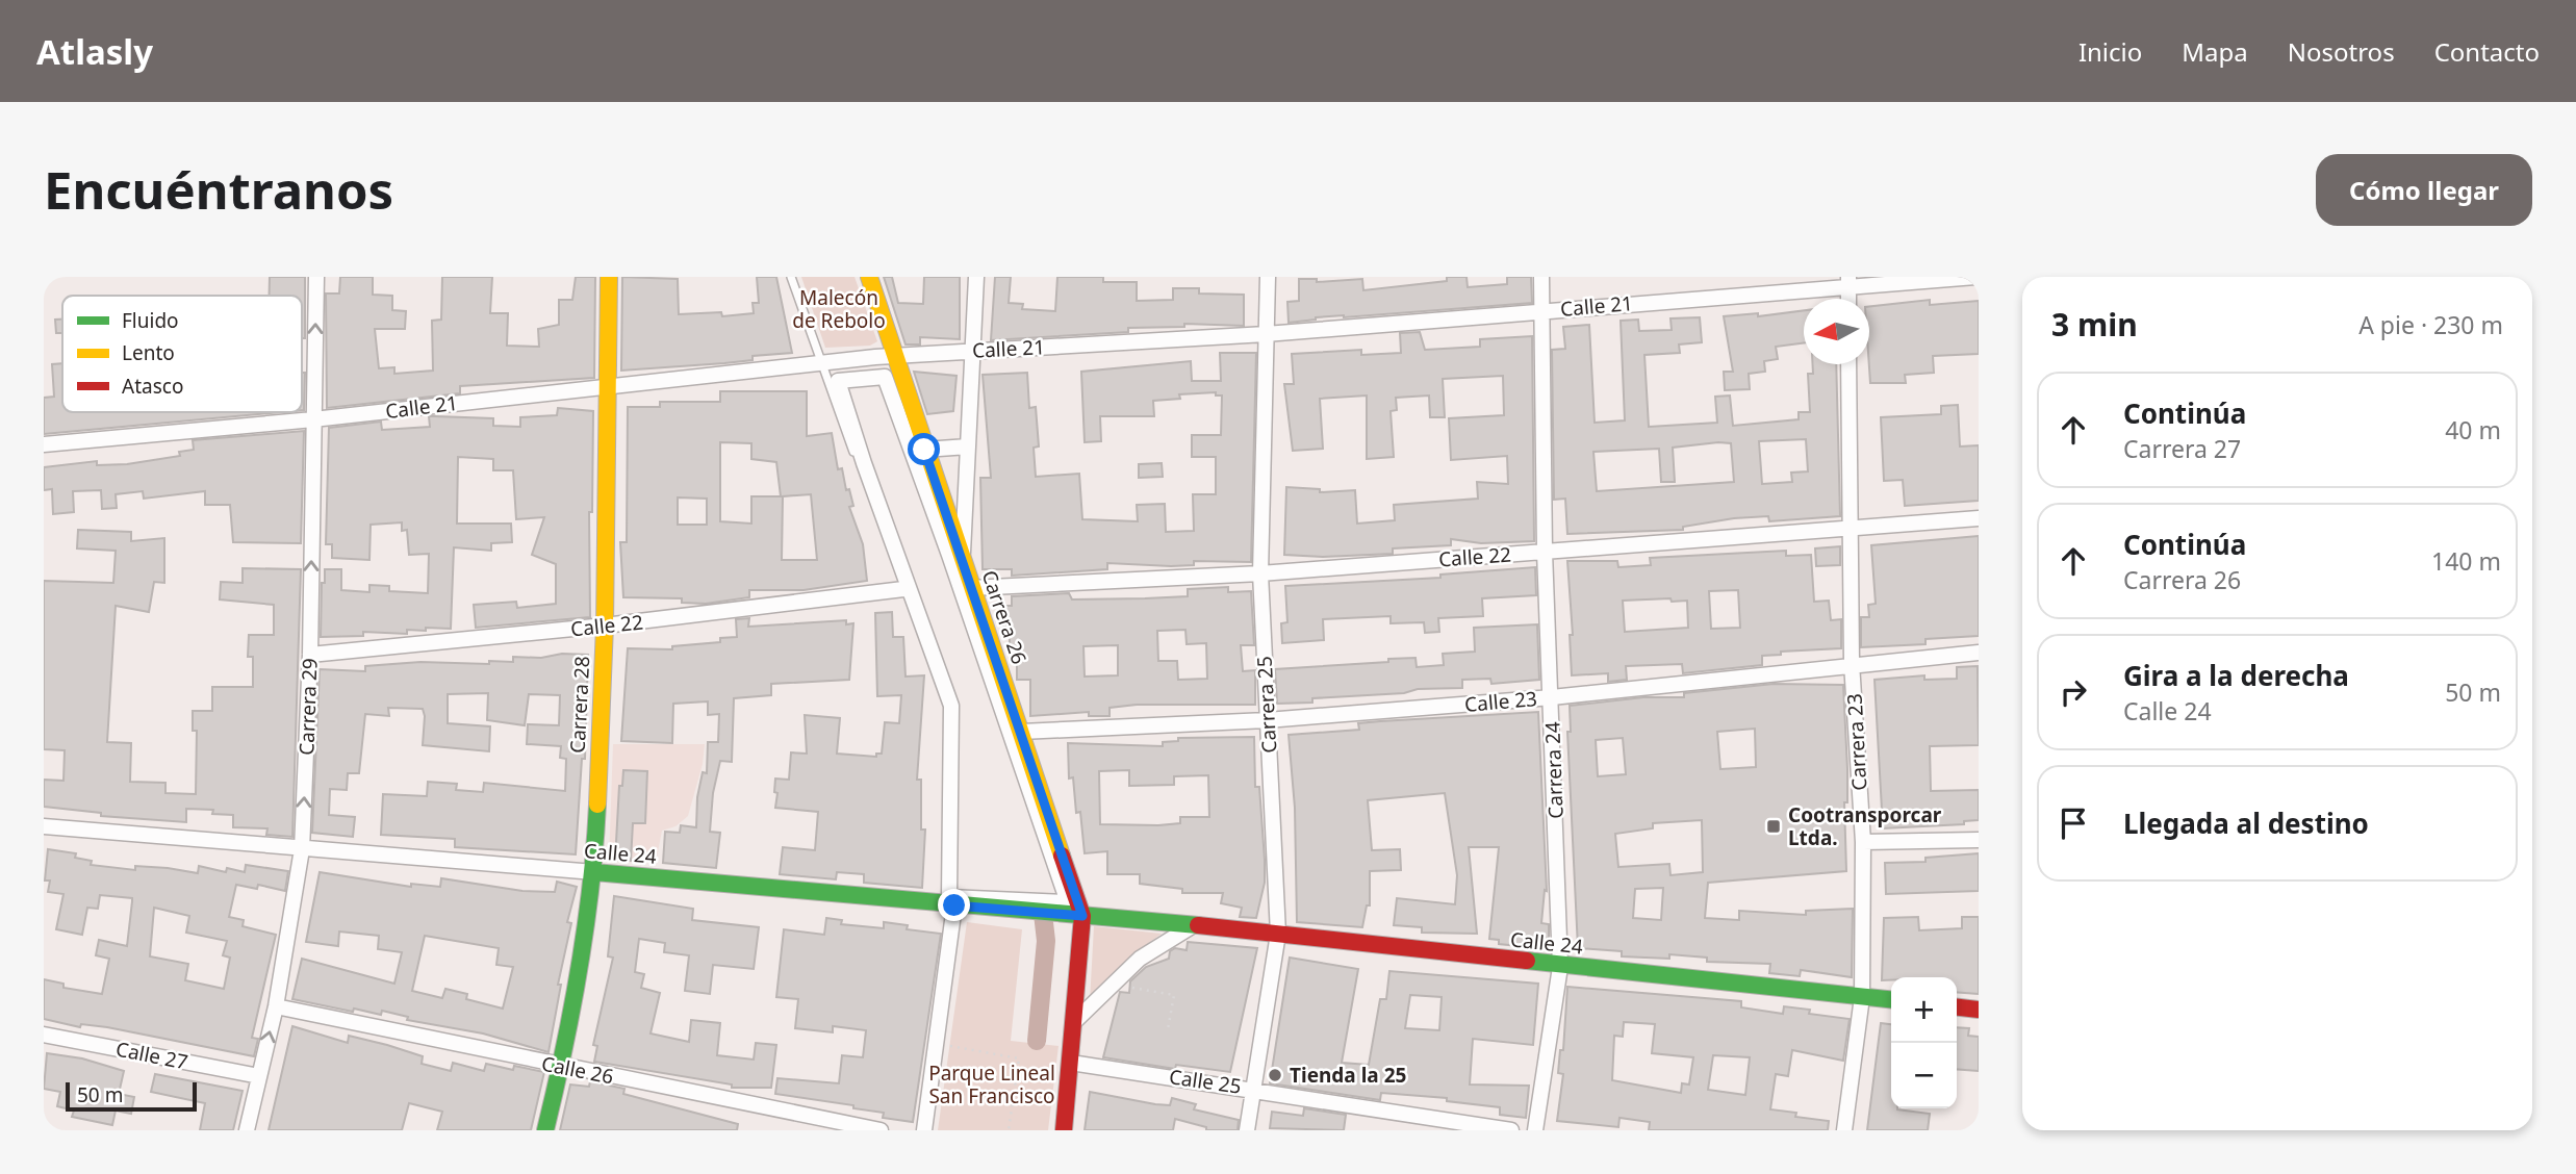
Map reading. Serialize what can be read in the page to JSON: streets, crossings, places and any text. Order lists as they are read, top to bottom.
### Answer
{
  "streets": {
    "street": [
      "Calle 21",
      "Calle 22",
      "Carrera 26",
      "Calle 23",
      "Carrera 28",
      "Carrera 25",
      "Carrera 29",
      "Carrera 23",
      "Carrera 24",
      "Calle 24",
      "Calle 27",
      "Calle 26",
      "Calle 25"
    ]
  },
  "crossings": [
    ["Calle 21", "Carrera 26"],
    ["Calle 21", "Carrera 28"],
    ["Calle 21", "Carrera 25"],
    ["Calle 21", "Carrera 29"],
    ["Calle 21", "Carrera 24"],
    ["Calle 22", "Carrera 26"],
    ["Calle 22", "Carrera 28"],
    ["Calle 22", "Carrera 25"],
    ["Calle 22", "Carrera 29"],
    ["Calle 22", "Carrera 23"],
    ["Calle 22", "Carrera 24"],
    ["Carrera 26", "Calle 23"],
    ["Carrera 26", "Calle 24"],
    ["Calle 23", "Carrera 25"],
    ["Calle 23", "Carrera 23"],
    ["Calle 23", "Carrera 24"],
    ["Carrera 28", "Calle 24"],
    ["Carrera 28", "Calle 26"],
    ["Carrera 25", "Calle 24"],
    ["Carrera 25", "Calle 25"],
    ["Carrera 29", "Calle 24"],
    ["Carrera 29", "Calle 27"],
    ["Carrera 29", "Calle 26"],
    ["Carrera 23", "Calle 24"],
    ["Carrera 24", "Calle 24"]
  ],
  "one_way": ["Carrera 29"],
  "parks": ["Malecón de Rebolo", "Parque Lineal San Francisco"],
  "places": {
    "transit": ["Cootransporcar Ltda."],
    "other": ["Tienda la 25"]
  },
  "legend": ["Fluido", "Lento", "Atasco"],
  "scale_bar": "50 m",
  "north": "left",
  "page": {
    "header": "Atlasly",
    "nav": [
      "Inicio",
      "Mapa",
      "Nosotros",
      "Contacto"
    ],
    "buttons": "Cómo llegar",
    "title": "Encuéntranos",
    "heading": ["3 min", "A pie · 230 m"],
    "list": [
      ["Continúa", "Carrera 27", "40 m"],
      ["Continúa", "Carrera 26", "140 m"],
      ["Gira a la derecha", "Calle 24", "50 m"],
      "Llegada al destino"
    ],
    "map_buttons": ["+", "−"],
    "scale": "50 m"
  }
}
